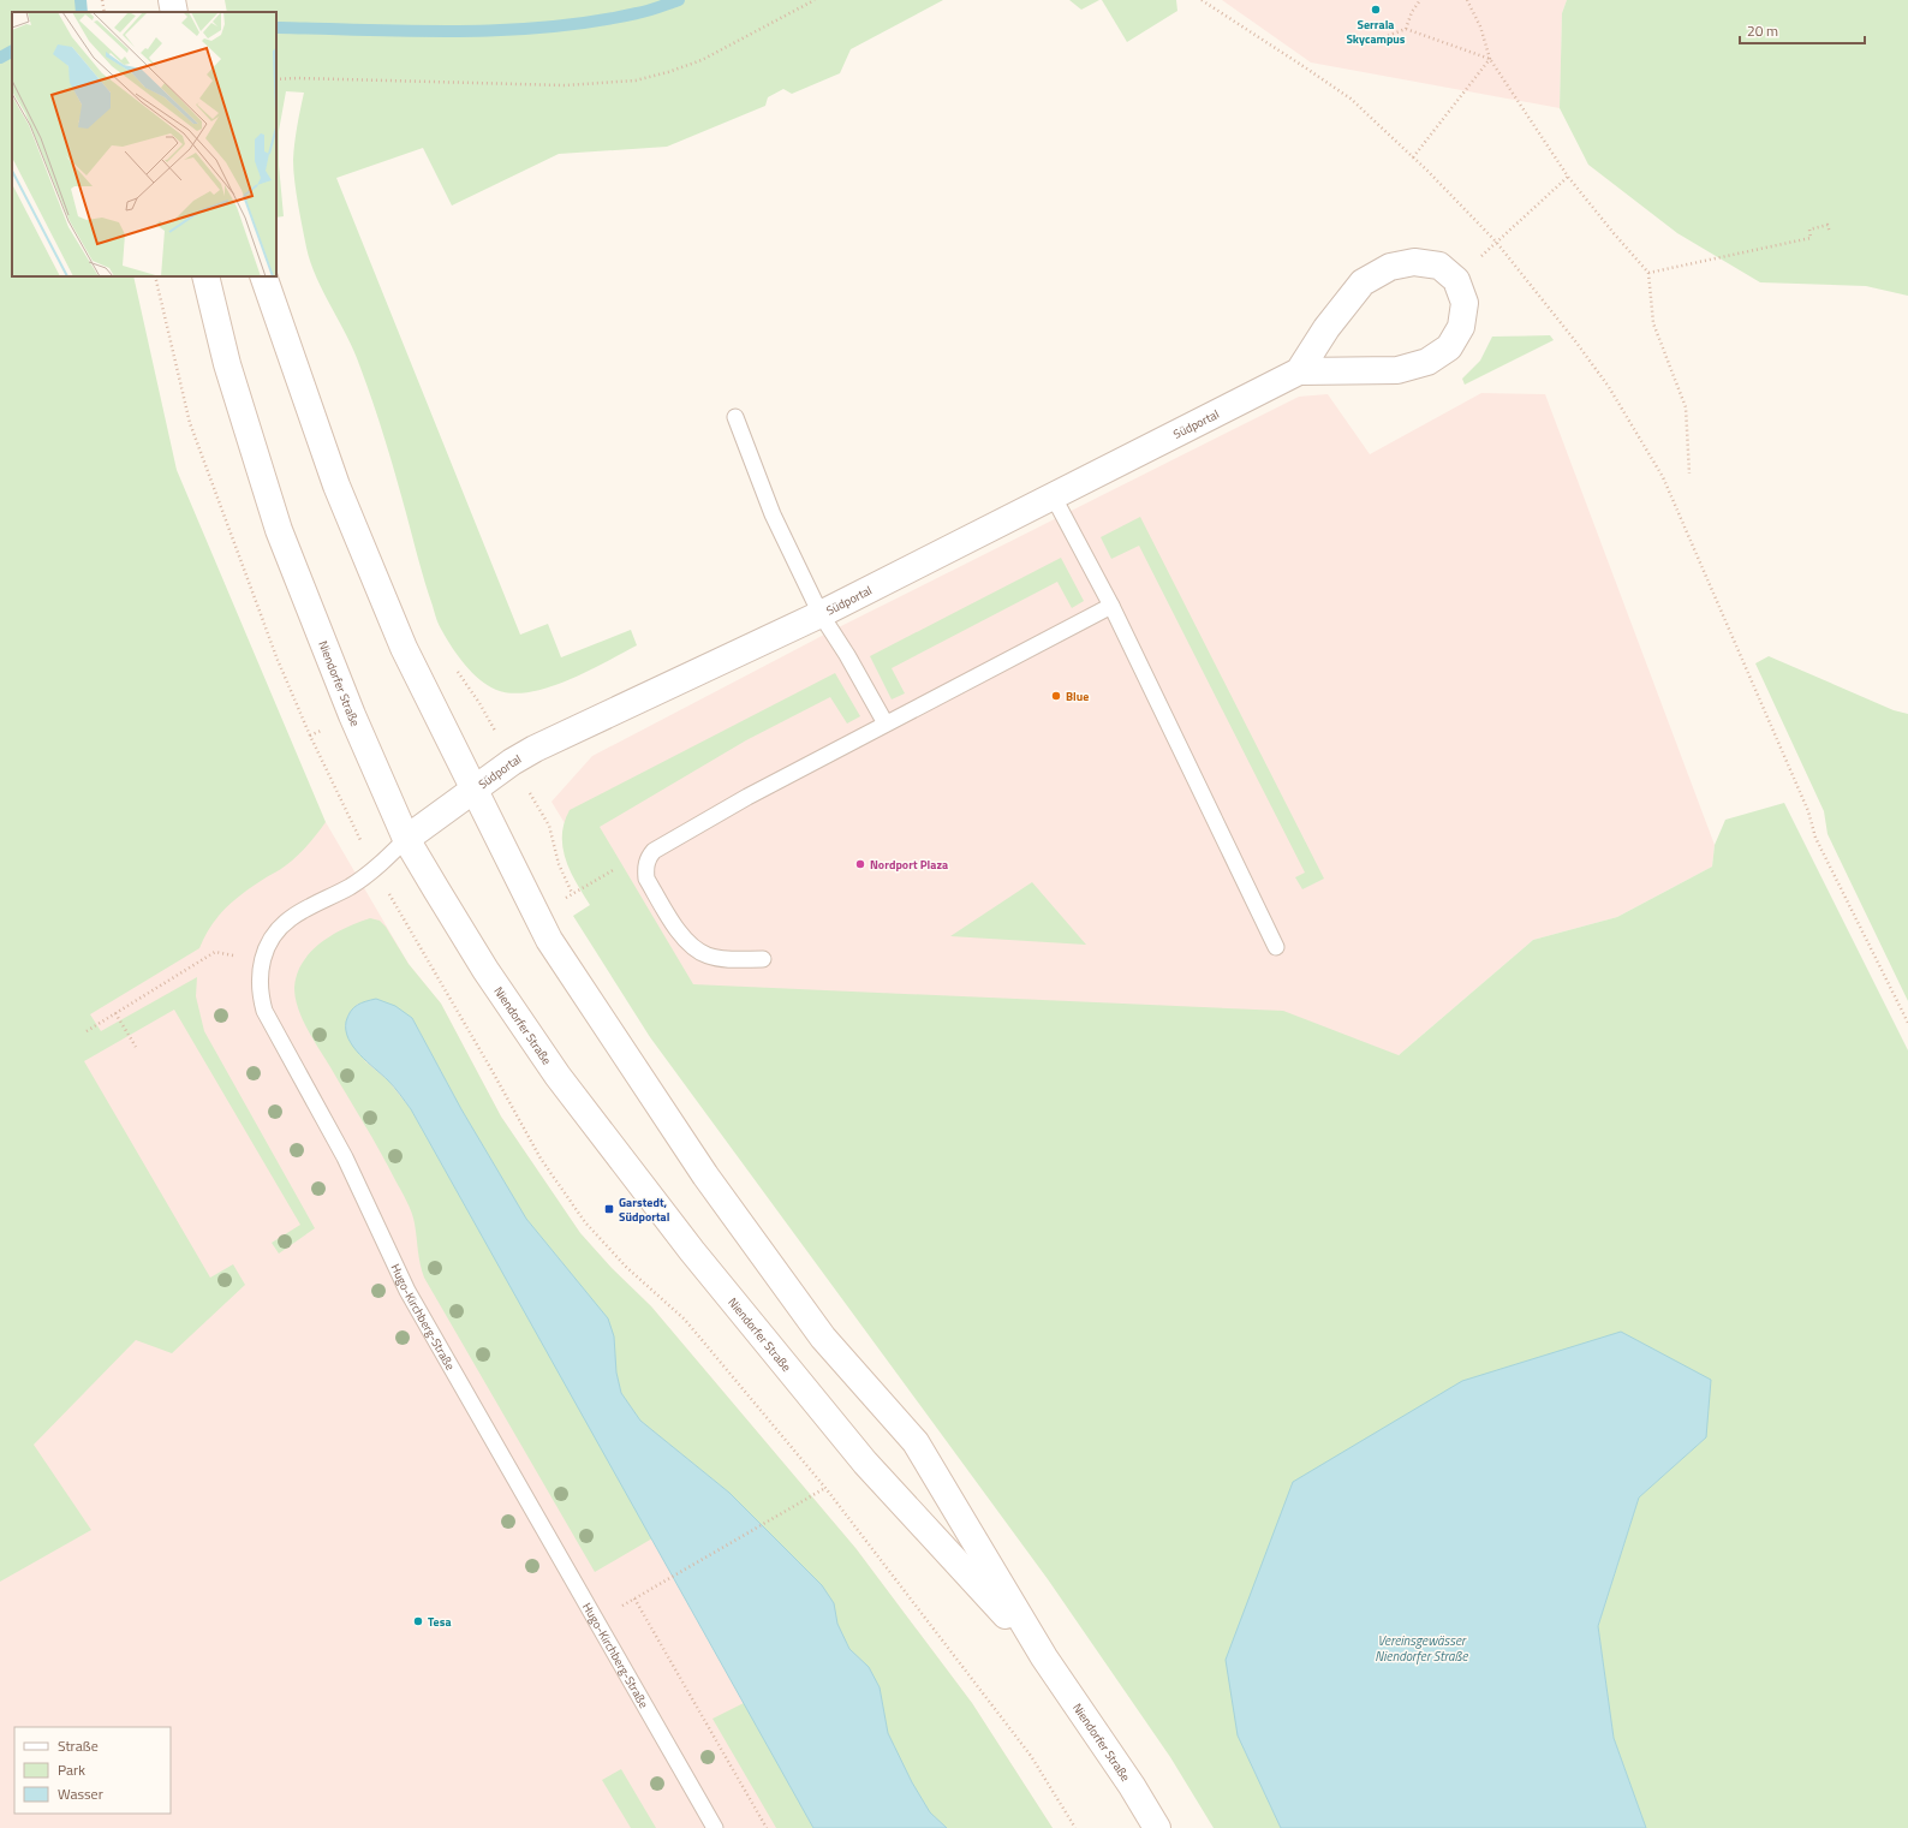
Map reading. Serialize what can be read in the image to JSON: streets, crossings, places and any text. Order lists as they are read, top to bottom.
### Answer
{
  "streets": {
    "main road": ["Südportal", "Niendorfer Straße"],
    "lane": ["Hugo-Kirchberg-Straße"]
  },
  "crossings": [
    ["Südportal", "Niendorfer Straße"],
    ["Südportal", "Hugo-Kirchberg-Straße"],
    ["Niendorfer Straße", "Hugo-Kirchberg-Straße"]
  ],
  "water": ["Vereinsgewässer Niendorfer Straße"],
  "places": {
    "other": [
      "Serrala Skycampus",
      "Blue",
      "Nordport Plaza",
      "Tesa"
    ],
    "transit": ["Garstedt, Südportal"]
  },
  "legend": ["Straße", "Park", "Wasser"],
  "scale_bar": "20 m"
}
